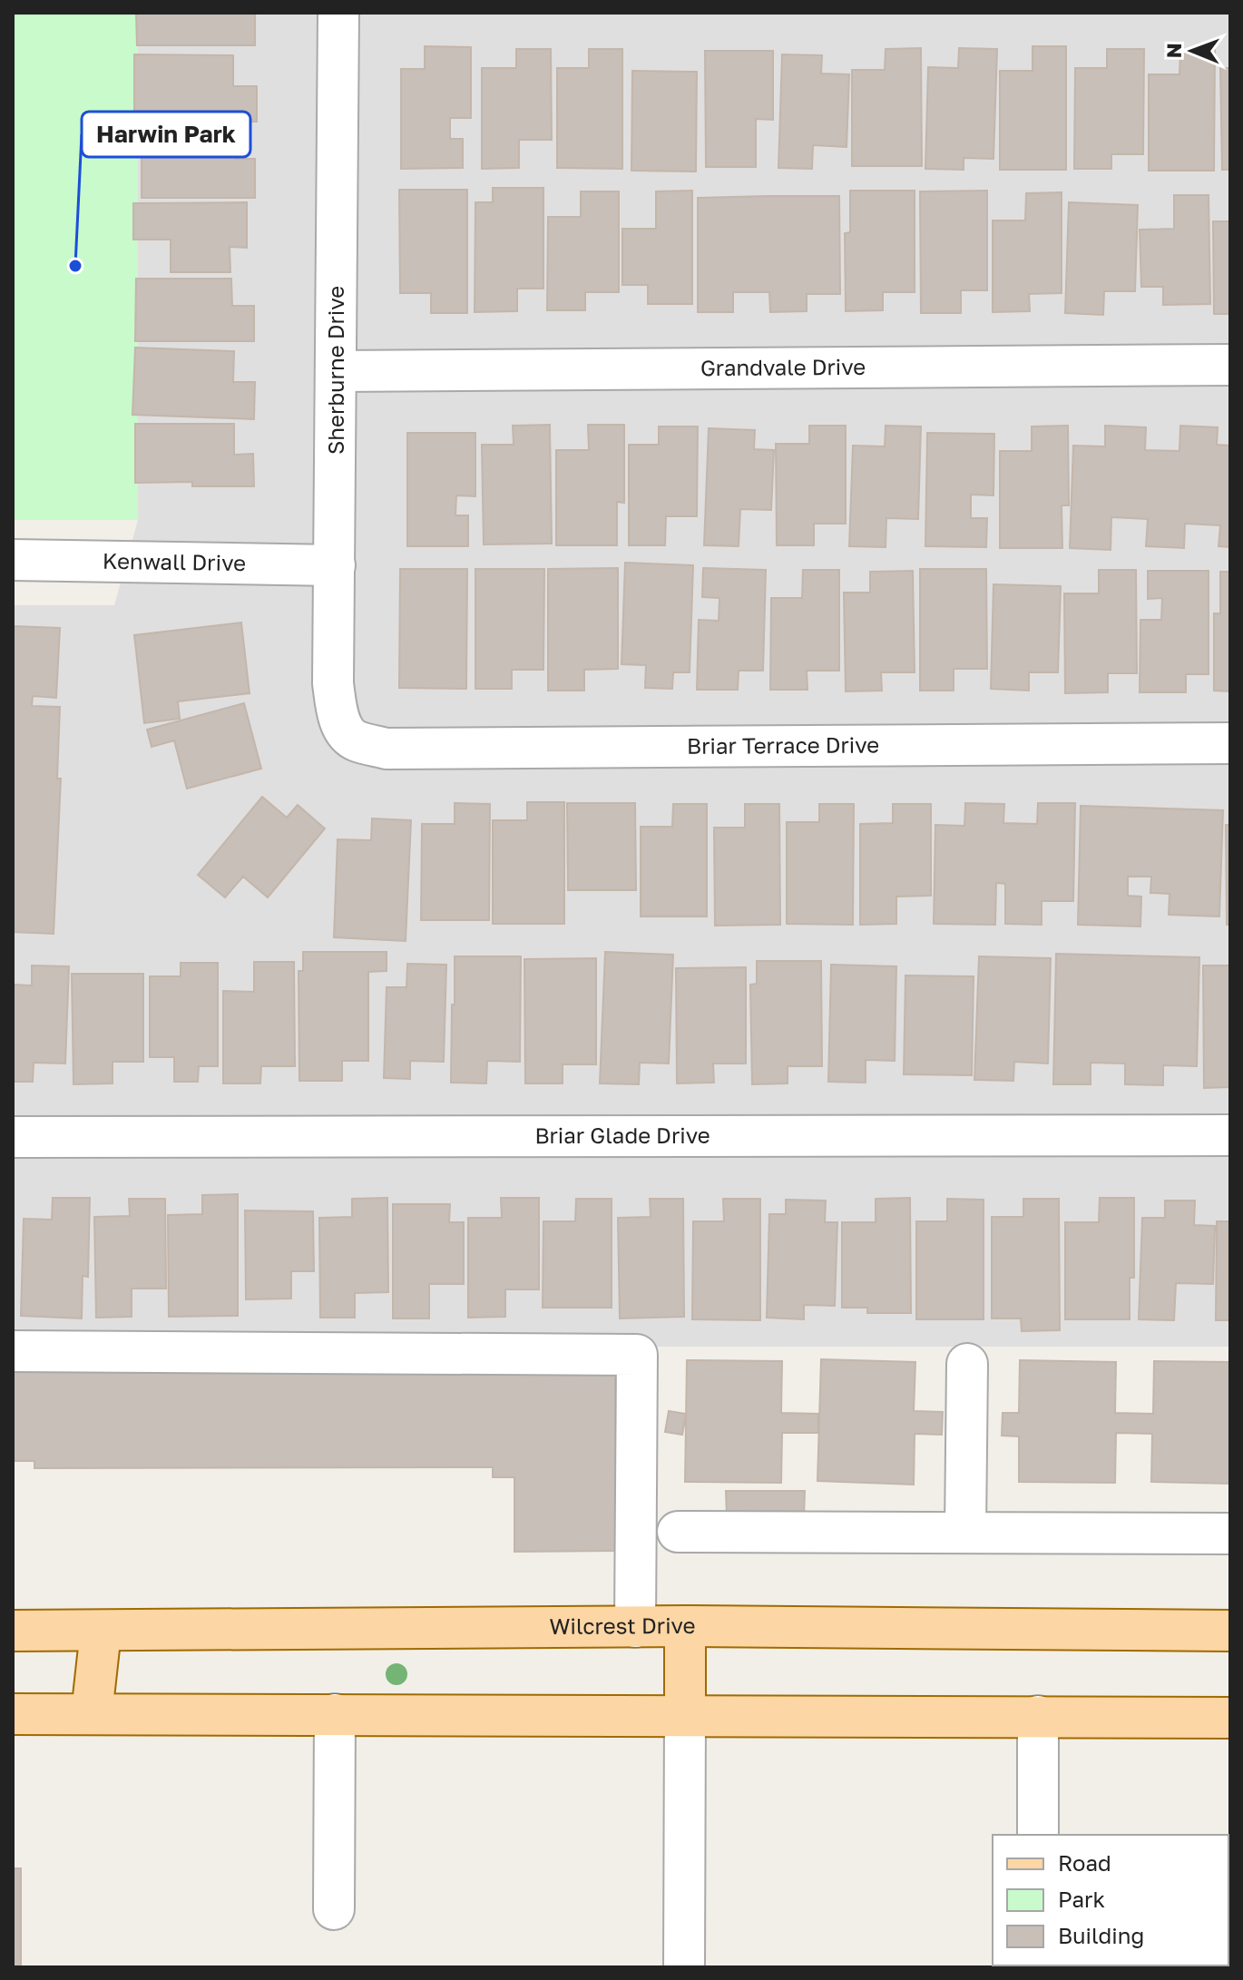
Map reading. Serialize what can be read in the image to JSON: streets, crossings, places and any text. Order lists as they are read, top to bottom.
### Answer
{
  "streets": {
    "main road": ["Wilcrest Drive"],
    "street": [
      "Grandvale Drive",
      "Sherburne Drive",
      "Kenwall Drive",
      "Briar Terrace Drive",
      "Briar Glade Drive"
    ]
  },
  "crossings": [
    ["Grandvale Drive", "Sherburne Drive"],
    ["Sherburne Drive", "Kenwall Drive"],
    ["Sherburne Drive", "Briar Terrace Drive"]
  ],
  "places": ["Harwin Park"],
  "legend": ["Road", "Park", "Building"],
  "north": "left"
}
